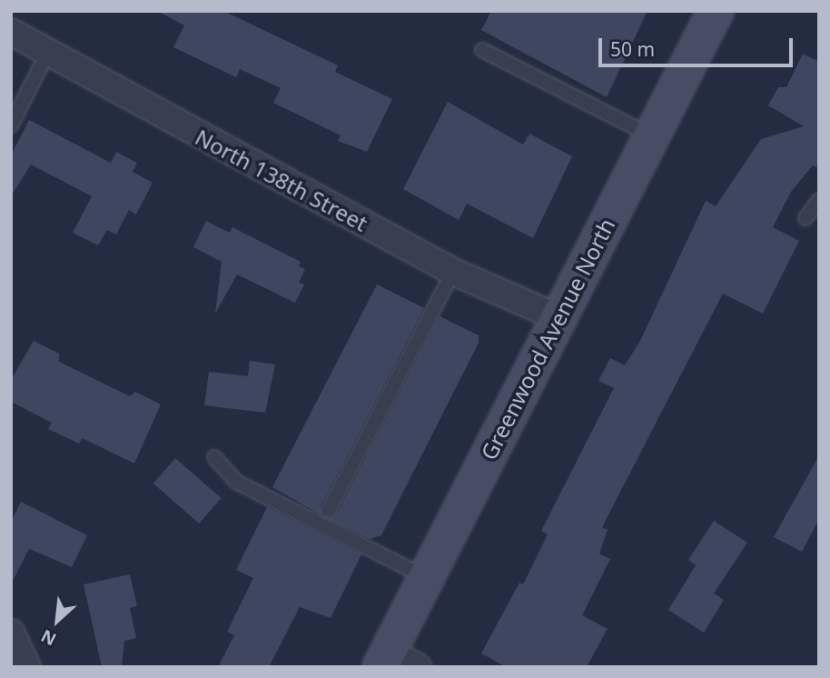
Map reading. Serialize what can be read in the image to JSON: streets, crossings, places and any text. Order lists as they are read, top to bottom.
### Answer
{
  "streets": {
    "main road": ["Greenwood Avenue North"],
    "street": ["North 138th Street"]
  },
  "crossings": [
    ["North 138th Street", "Greenwood Avenue North"]
  ],
  "scale_bar": "50 m",
  "north": "bottom left"
}
